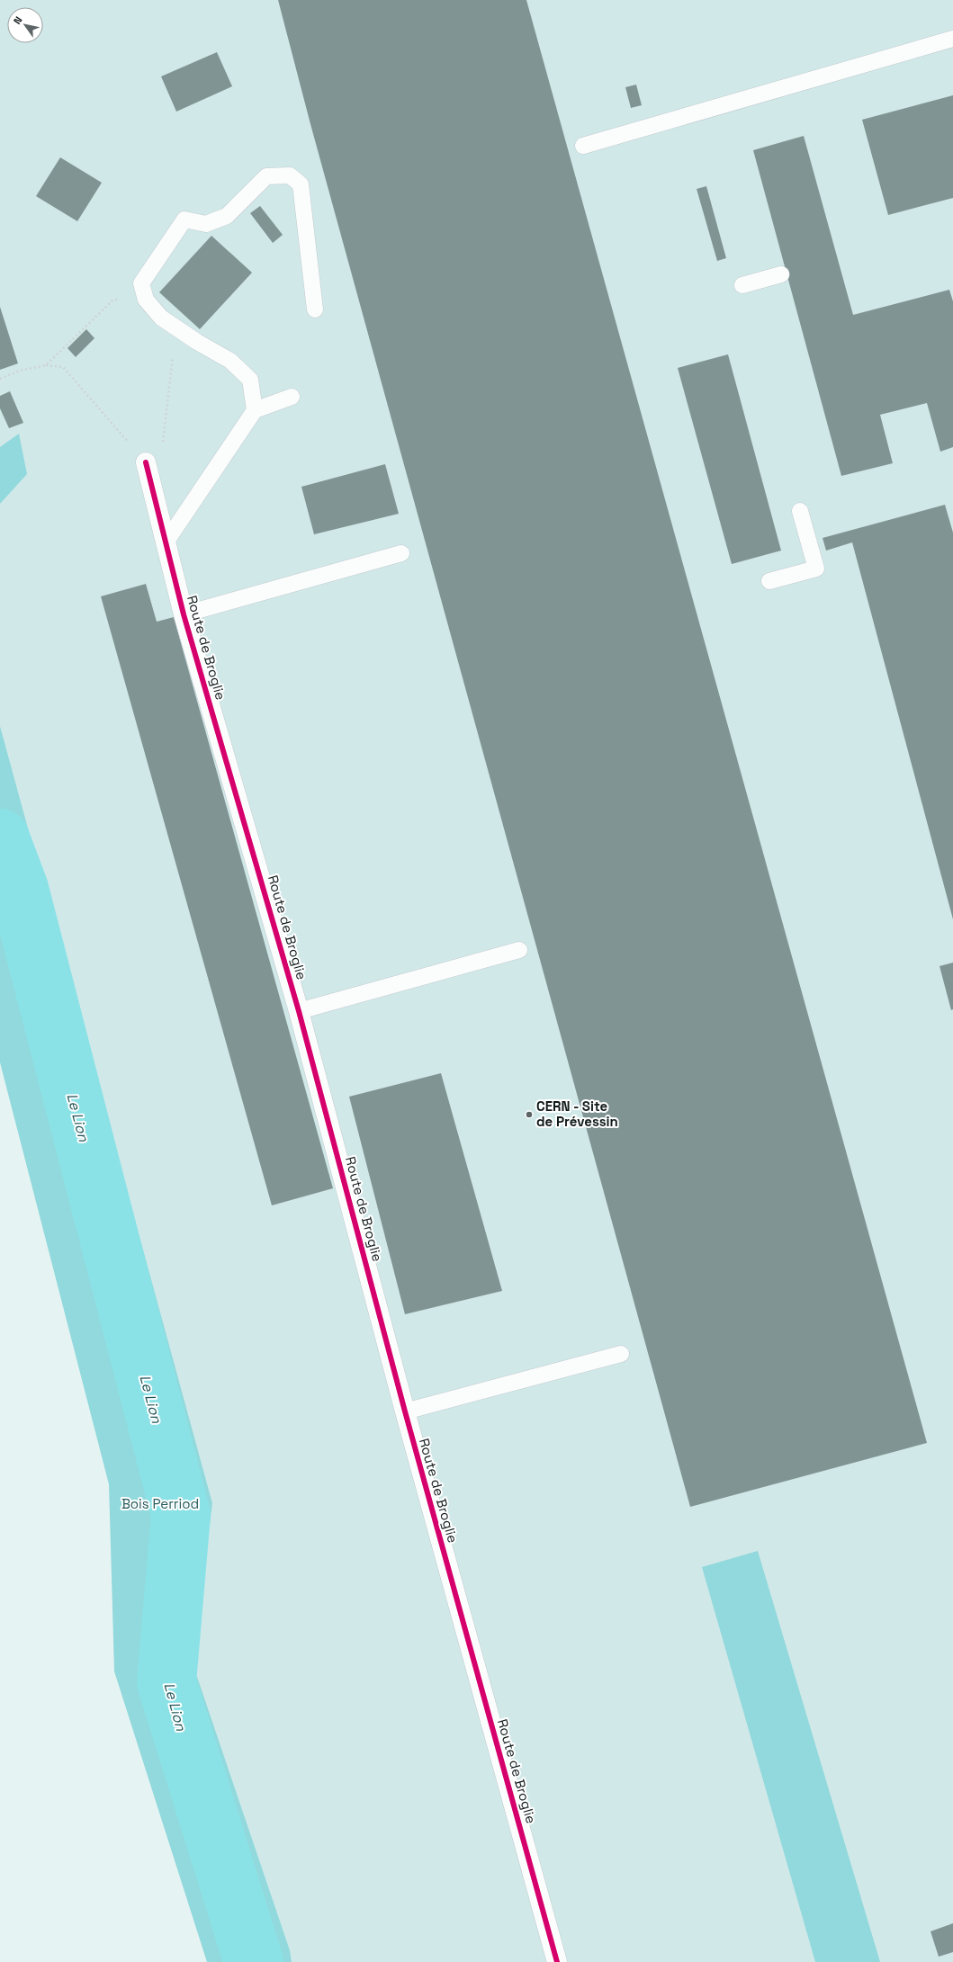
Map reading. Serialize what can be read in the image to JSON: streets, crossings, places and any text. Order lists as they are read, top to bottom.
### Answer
{
  "streets": {
    "street": ["Route de Broglie"]
  },
  "water": ["Le Lion"],
  "parks": ["Bois Perriod"],
  "places": ["CERN - Site de Prévessin"],
  "north": "top left"
}
